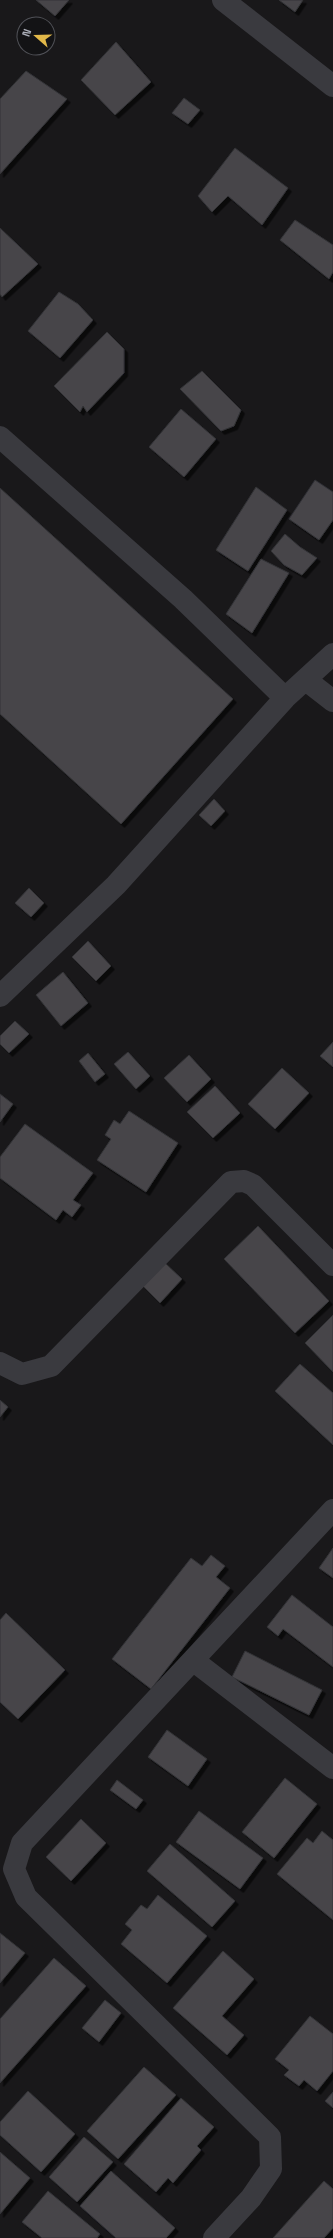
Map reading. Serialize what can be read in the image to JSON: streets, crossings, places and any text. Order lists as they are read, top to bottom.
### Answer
{
  "north": "left"
}
